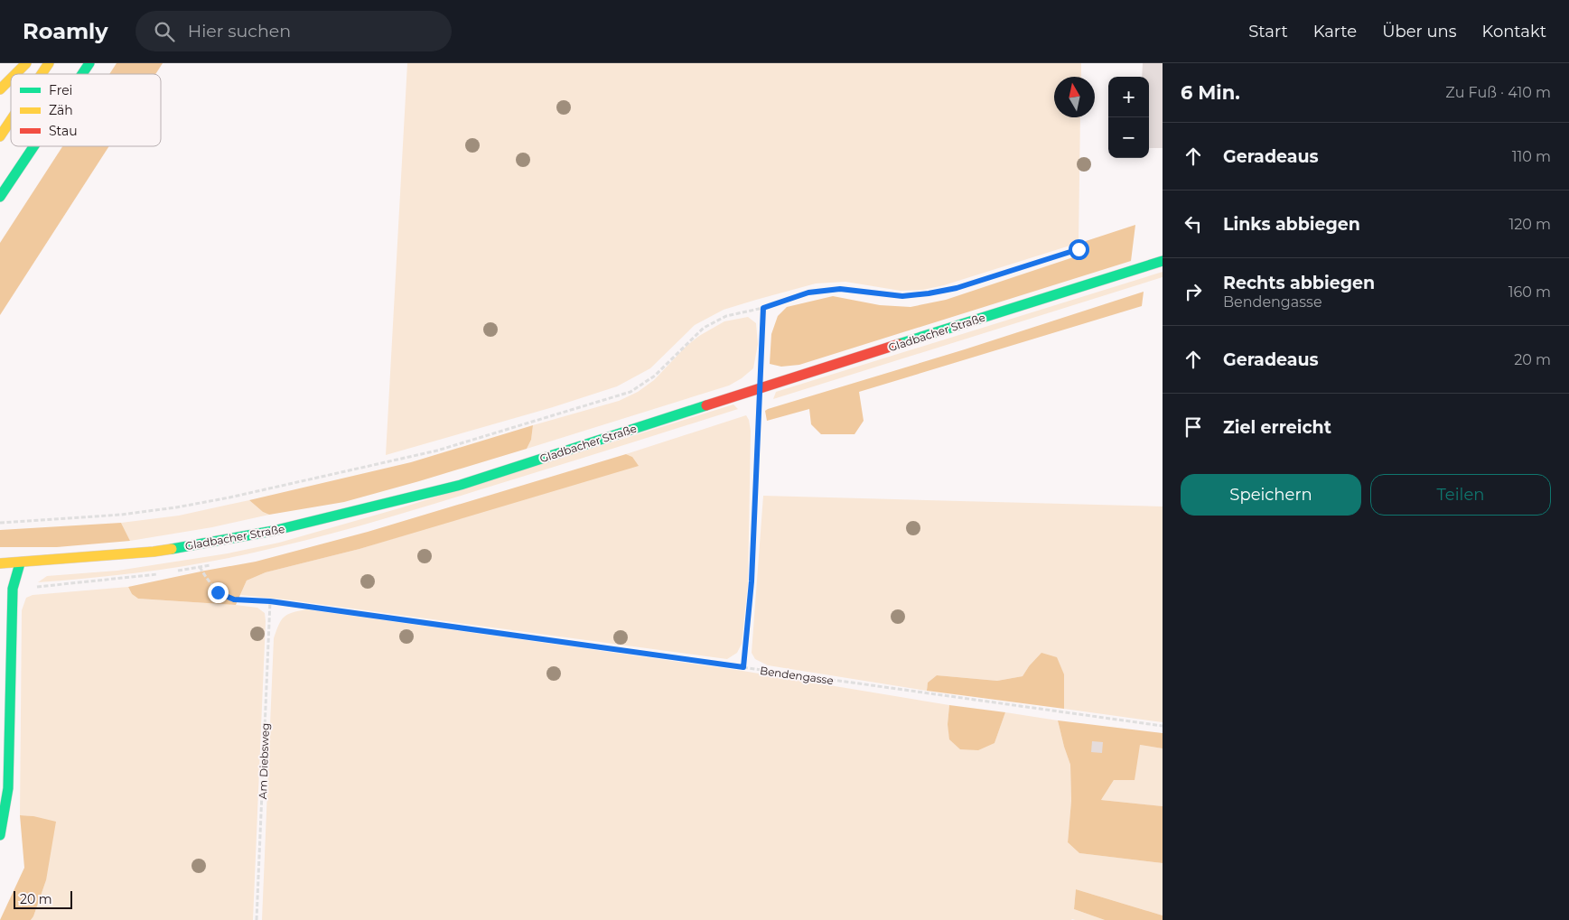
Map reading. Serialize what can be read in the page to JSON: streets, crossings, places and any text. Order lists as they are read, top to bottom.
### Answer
{
  "streets": {
    "main road": ["Gladbacher Straße"],
    "path": ["Bendengasse", "Am Diebsweg"]
  },
  "crossings": [
    ["Bendengasse", "Am Diebsweg"]
  ],
  "legend": ["Frei", "Zäh", "Stau"],
  "scale_bar": "20 m",
  "north": "top",
  "page": {
    "header": "Roamly",
    "search": "Hier suchen",
    "nav": [
      "Start",
      "Karte",
      "Über uns",
      "Kontakt"
    ],
    "heading": ["6 Min.", "Zu Fuß · 410 m"],
    "map_buttons": ["+", "−"],
    "list": [
      ["Geradeaus", "110 m"],
      ["Links abbiegen", "120 m"],
      ["Rechts abbiegen", "Bendengasse", "160 m"],
      ["Geradeaus", "20 m"],
      "Ziel erreicht"
    ],
    "buttons": ["Speichern", "Teilen"],
    "scale": "20 m"
  }
}
